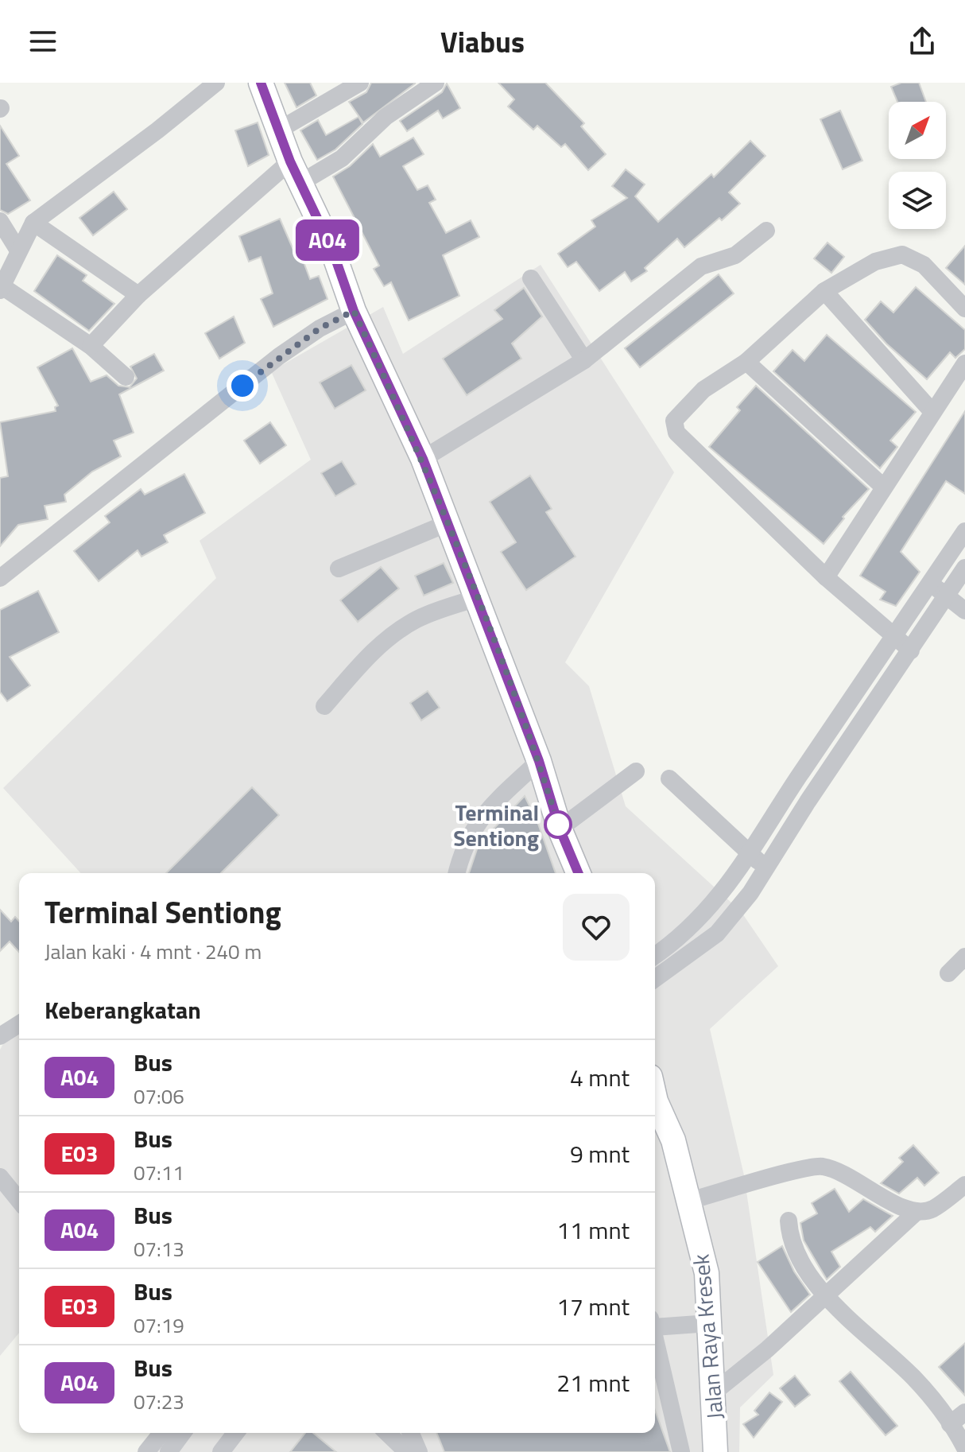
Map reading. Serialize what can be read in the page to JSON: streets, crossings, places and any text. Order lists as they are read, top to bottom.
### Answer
{
  "streets": {
    "main road": ["Jalan Raya Kresek"]
  },
  "places": ["Terminal Sentiong"],
  "lines": ["bus line A04"],
  "north": "top right",
  "page": {
    "header": "Viabus",
    "on_map": "A04",
    "heading": [
      ["Terminal Sentiong", "Jalan kaki · 4 mnt · 240 m"],
      "Keberangkatan"
    ],
    "list": [
      {
        "mark": "A04",
        "name": "Bus",
        "note": "07:06",
        "value": "4 mnt"
      },
      {
        "mark": "E03",
        "name": "Bus",
        "note": "07:11",
        "value": "9 mnt"
      },
      {
        "mark": "A04",
        "name": "Bus",
        "note": "07:13",
        "value": "11 mnt"
      },
      {
        "mark": "E03",
        "name": "Bus",
        "note": "07:19",
        "value": "17 mnt"
      },
      {
        "mark": "A04",
        "name": "Bus",
        "note": "07:23",
        "value": "21 mnt"
      }
    ]
  }
}
